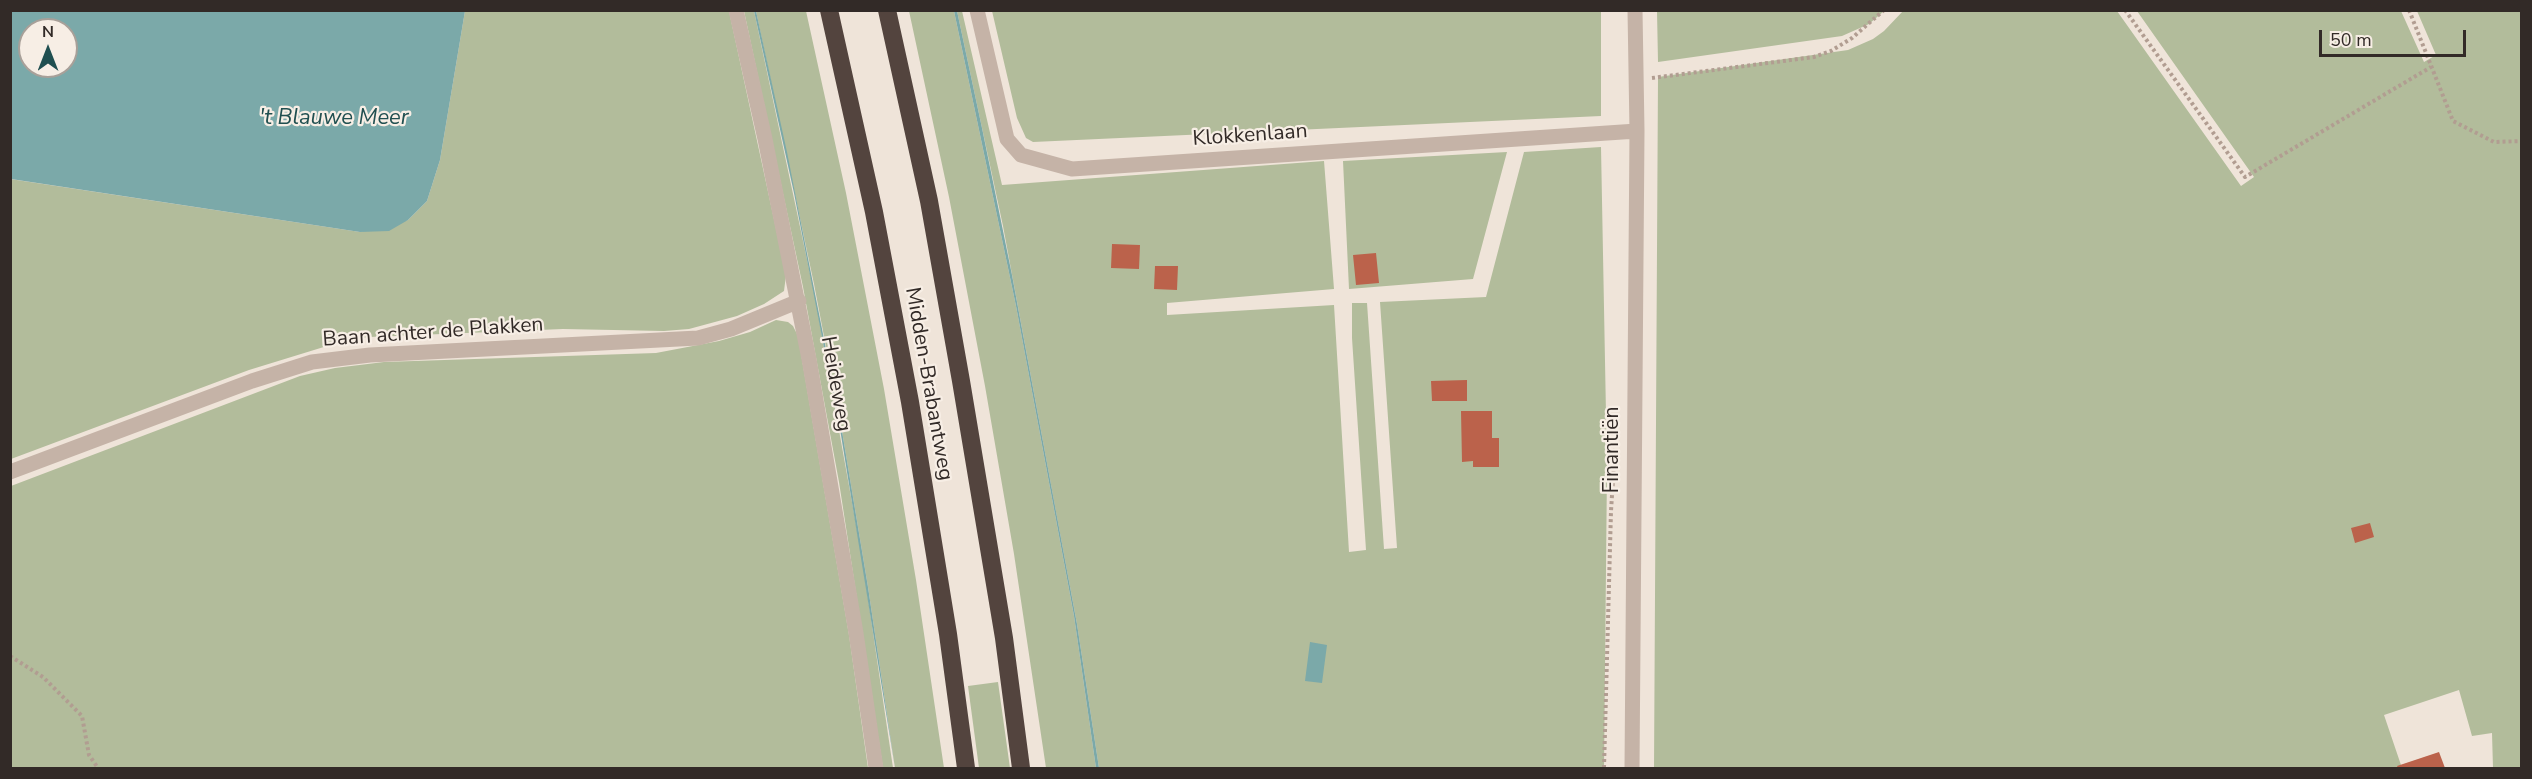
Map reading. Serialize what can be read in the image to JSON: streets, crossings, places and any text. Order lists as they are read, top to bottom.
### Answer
{
  "streets": {
    "highway": ["Midden-Brabantweg"],
    "street": [
      "Klokkenlaan",
      "Baan achter de Plakken",
      "Heideweg",
      "Finantiën"
    ]
  },
  "crossings": [
    ["Klokkenlaan", "Finantiën"],
    ["Baan achter de Plakken", "Heideweg"]
  ],
  "water": ["'t Blauwe Meer"],
  "scale_bar": "50 m",
  "north": "top"
}
